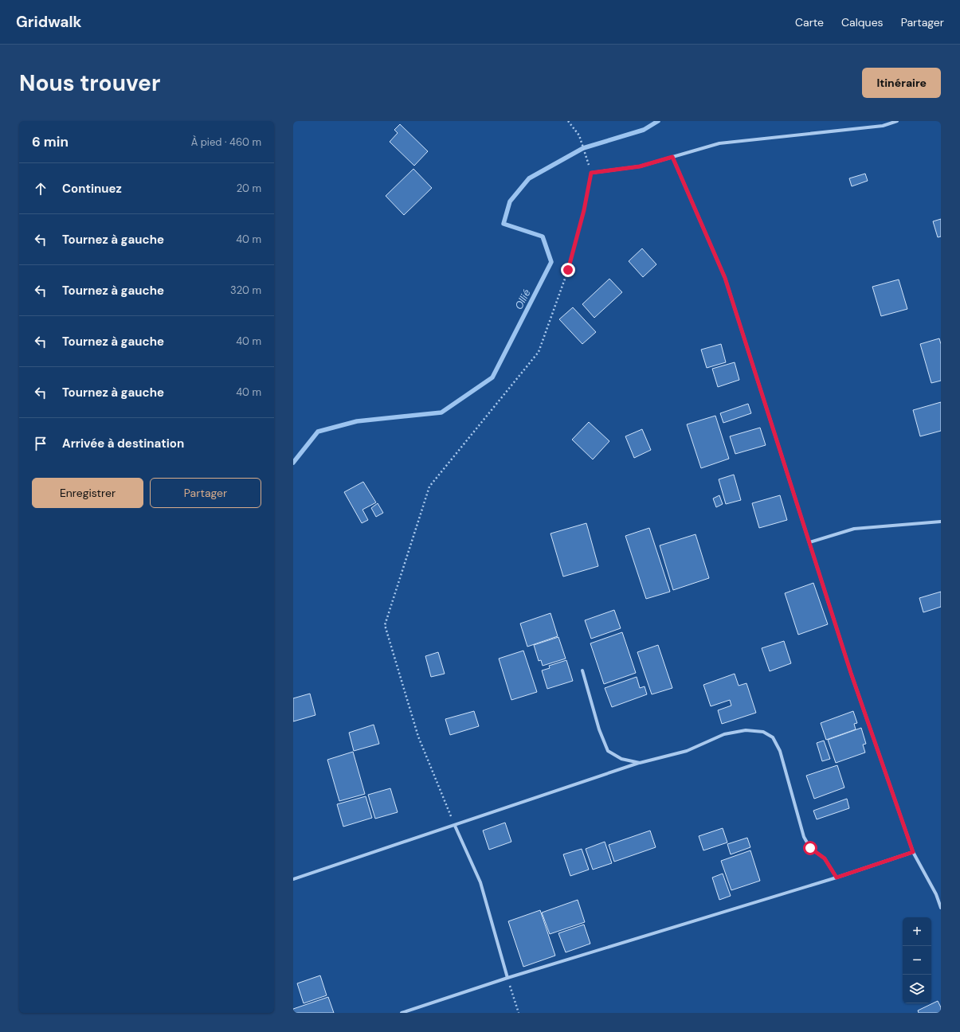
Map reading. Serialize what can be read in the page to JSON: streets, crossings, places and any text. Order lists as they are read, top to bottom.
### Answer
{
  "water": ["Ollié"],
  "page": {
    "header": "Gridwalk",
    "nav": ["Carte", "Calques", "Partager"],
    "buttons": [
      "Itinéraire",
      ["Enregistrer", "Partager"]
    ],
    "title": "Nous trouver",
    "heading": ["6 min", "À pied · 460 m"],
    "list": [
      ["Continuez", "20 m"],
      ["Tournez à gauche", "40 m"],
      ["Tournez à gauche", "320 m"],
      ["Tournez à gauche", "40 m"],
      ["Tournez à gauche", "40 m"],
      "Arrivée à destination"
    ],
    "map_buttons": ["+", "−"]
  }
}
